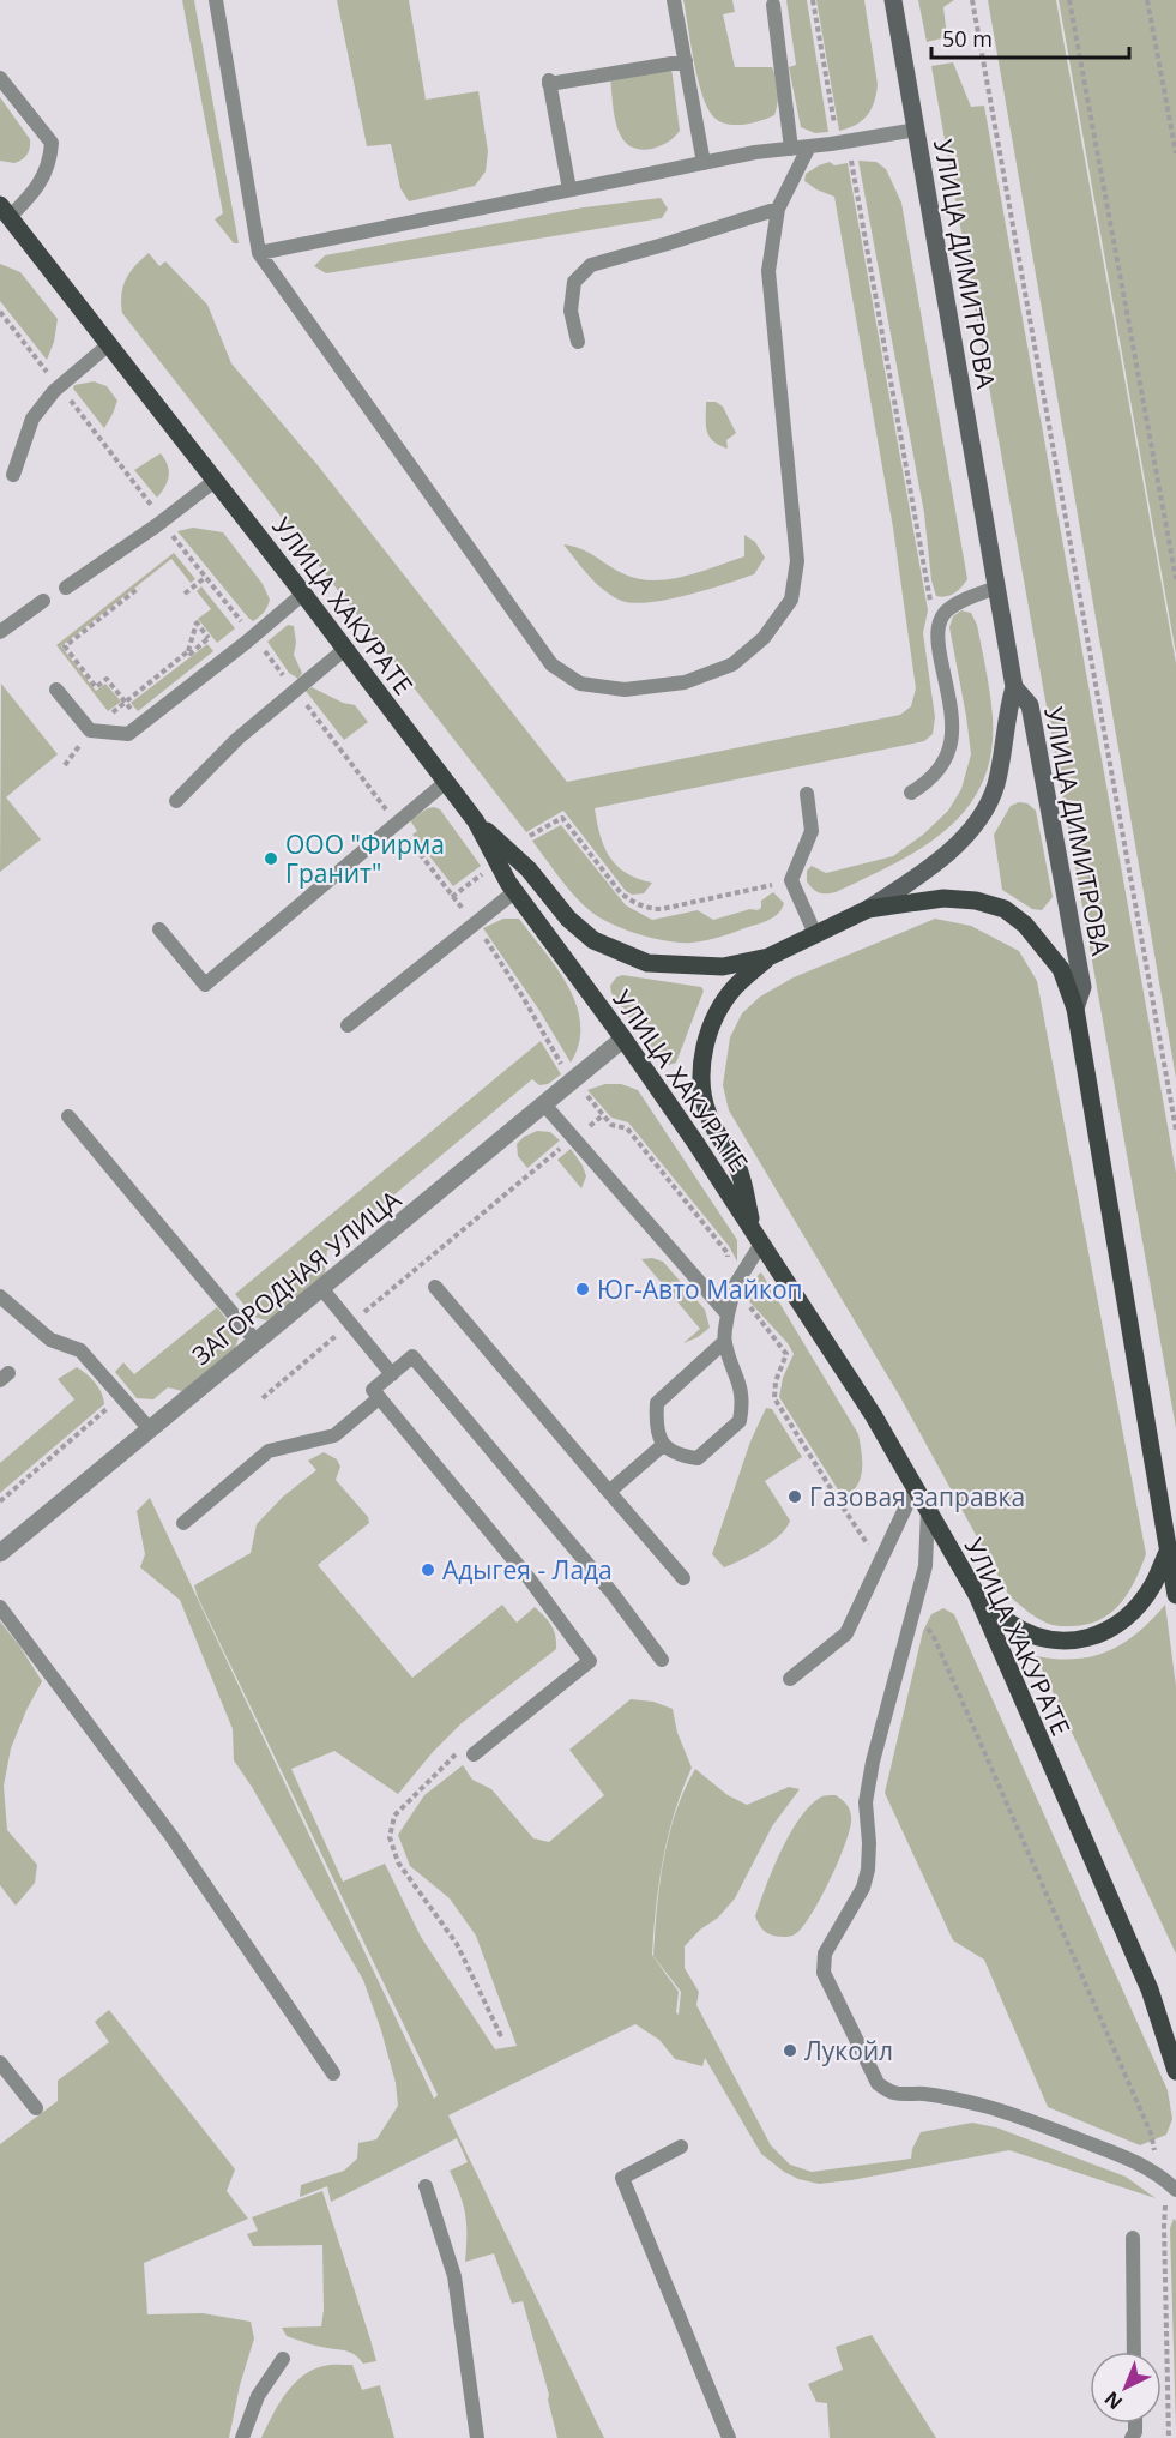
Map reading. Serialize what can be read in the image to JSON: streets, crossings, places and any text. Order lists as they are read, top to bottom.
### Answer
{
  "streets": {
    "main road": ["УЛИЦА ДИМИТРОВА", "УЛИЦА ХАКУРАТЕ"],
    "street": ["ЗАГОРОДНАЯ УЛИЦА"]
  },
  "crossings": [
    ["УЛИЦА ХАКУРАТЕ", "ЗАГОРОДНАЯ УЛИЦА"]
  ],
  "places": [
    "ООО \"Фирма Гранит\"",
    "Юг-Авто Майкоп",
    "Газовая заправка",
    "Адыгея - Лада",
    "Лукойл"
  ],
  "scale_bar": "50 m",
  "north": "bottom left"
}
